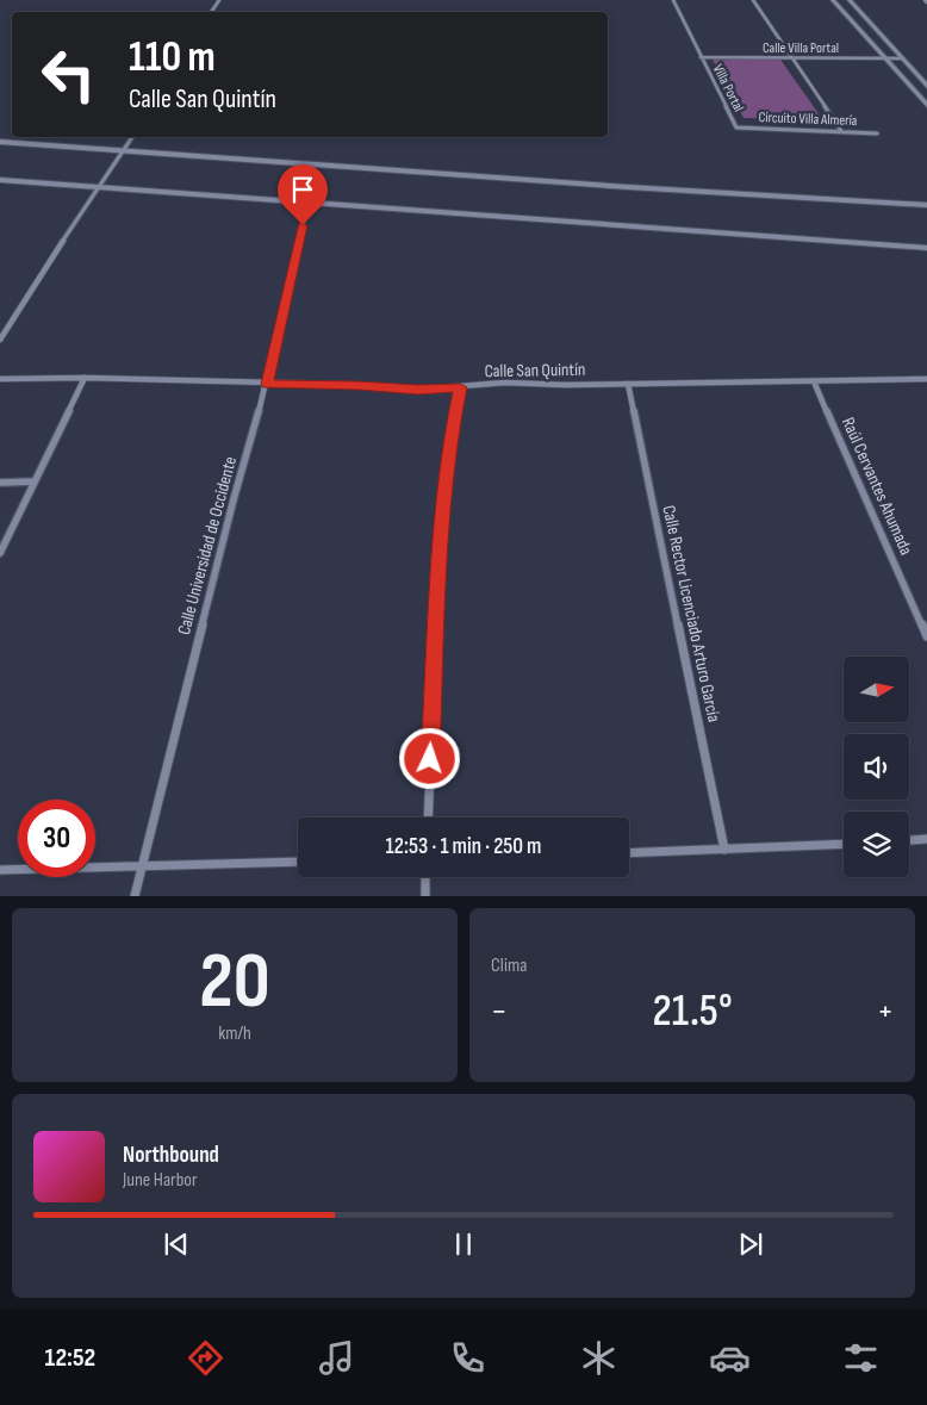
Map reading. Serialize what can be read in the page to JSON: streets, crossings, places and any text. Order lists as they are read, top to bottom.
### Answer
{
  "streets": {
    "street": [
      "Calle Villa Portal",
      "Villa Portal",
      "Circuito Villa Almería",
      "Calle San Quintín",
      "Raúl Cervantes Ahumada",
      "Calle Universidad de Occidente",
      "Calle Rector Licenciado Arturo García"
    ]
  },
  "crossings": [
    ["Calle Villa Portal", "Villa Portal"],
    ["Villa Portal", "Circuito Villa Almería"],
    ["Calle San Quintín", "Raúl Cervantes Ahumada"],
    ["Calle San Quintín", "Calle Universidad de Occidente"],
    ["Calle San Quintín", "Calle Rector Licenciado Arturo García"]
  ],
  "north": "right",
  "page": {
    "turn": ["110 m", "Calle San Quintín"],
    "limit": "30",
    "trip": "12:53 · 1 min · 250 m",
    "tile": [
      ["20", "km/h"],
      "Clima"
    ],
    "heat": ["−", "21.5°", "+"],
    "song": ["Northbound", "June Harbor"],
    "tabs": "12:52"
  }
}
